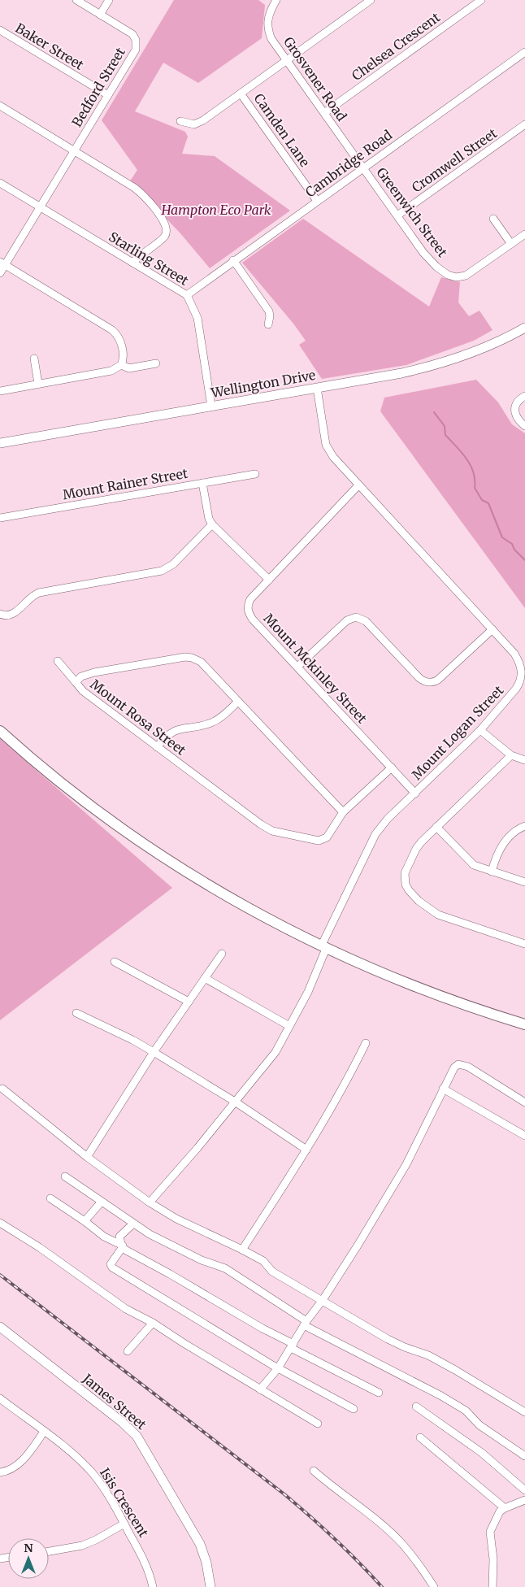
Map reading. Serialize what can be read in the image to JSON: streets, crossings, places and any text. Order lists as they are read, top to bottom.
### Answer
{
  "streets": {
    "street": [
      "Baker Street",
      "Chelsea Crescent",
      "Grosvener Road",
      "Bedford Street",
      "Camden Lane",
      "Cromwell Street",
      "Cambridge Road",
      "Greenwich Street",
      "Starling Street",
      "Wellington Drive",
      "Mount Rainer Street",
      "Mount Mckinley Street",
      "Mount Rosa Street",
      "Mount Logan Street",
      "James Street",
      "Isis Crescent"
    ]
  },
  "crossings": [
    ["Baker Street", "Bedford Street"],
    ["Chelsea Crescent", "Grosvener Road"],
    ["Grosvener Road", "Cambridge Road"],
    ["Grosvener Road", "Greenwich Street"],
    ["Bedford Street", "Starling Street"],
    ["Camden Lane", "Cambridge Road"],
    ["Cromwell Street", "Greenwich Street"],
    ["Cambridge Road", "Greenwich Street"],
    ["Cambridge Road", "Starling Street"],
    ["Starling Street", "Wellington Drive"],
    ["Wellington Drive", "Mount Logan Street"],
    ["Mount Mckinley Street", "Mount Rosa Street"],
    ["Mount Mckinley Street", "Mount Logan Street"]
  ],
  "parks": ["Hampton Eco Park"],
  "north": "top"
}
